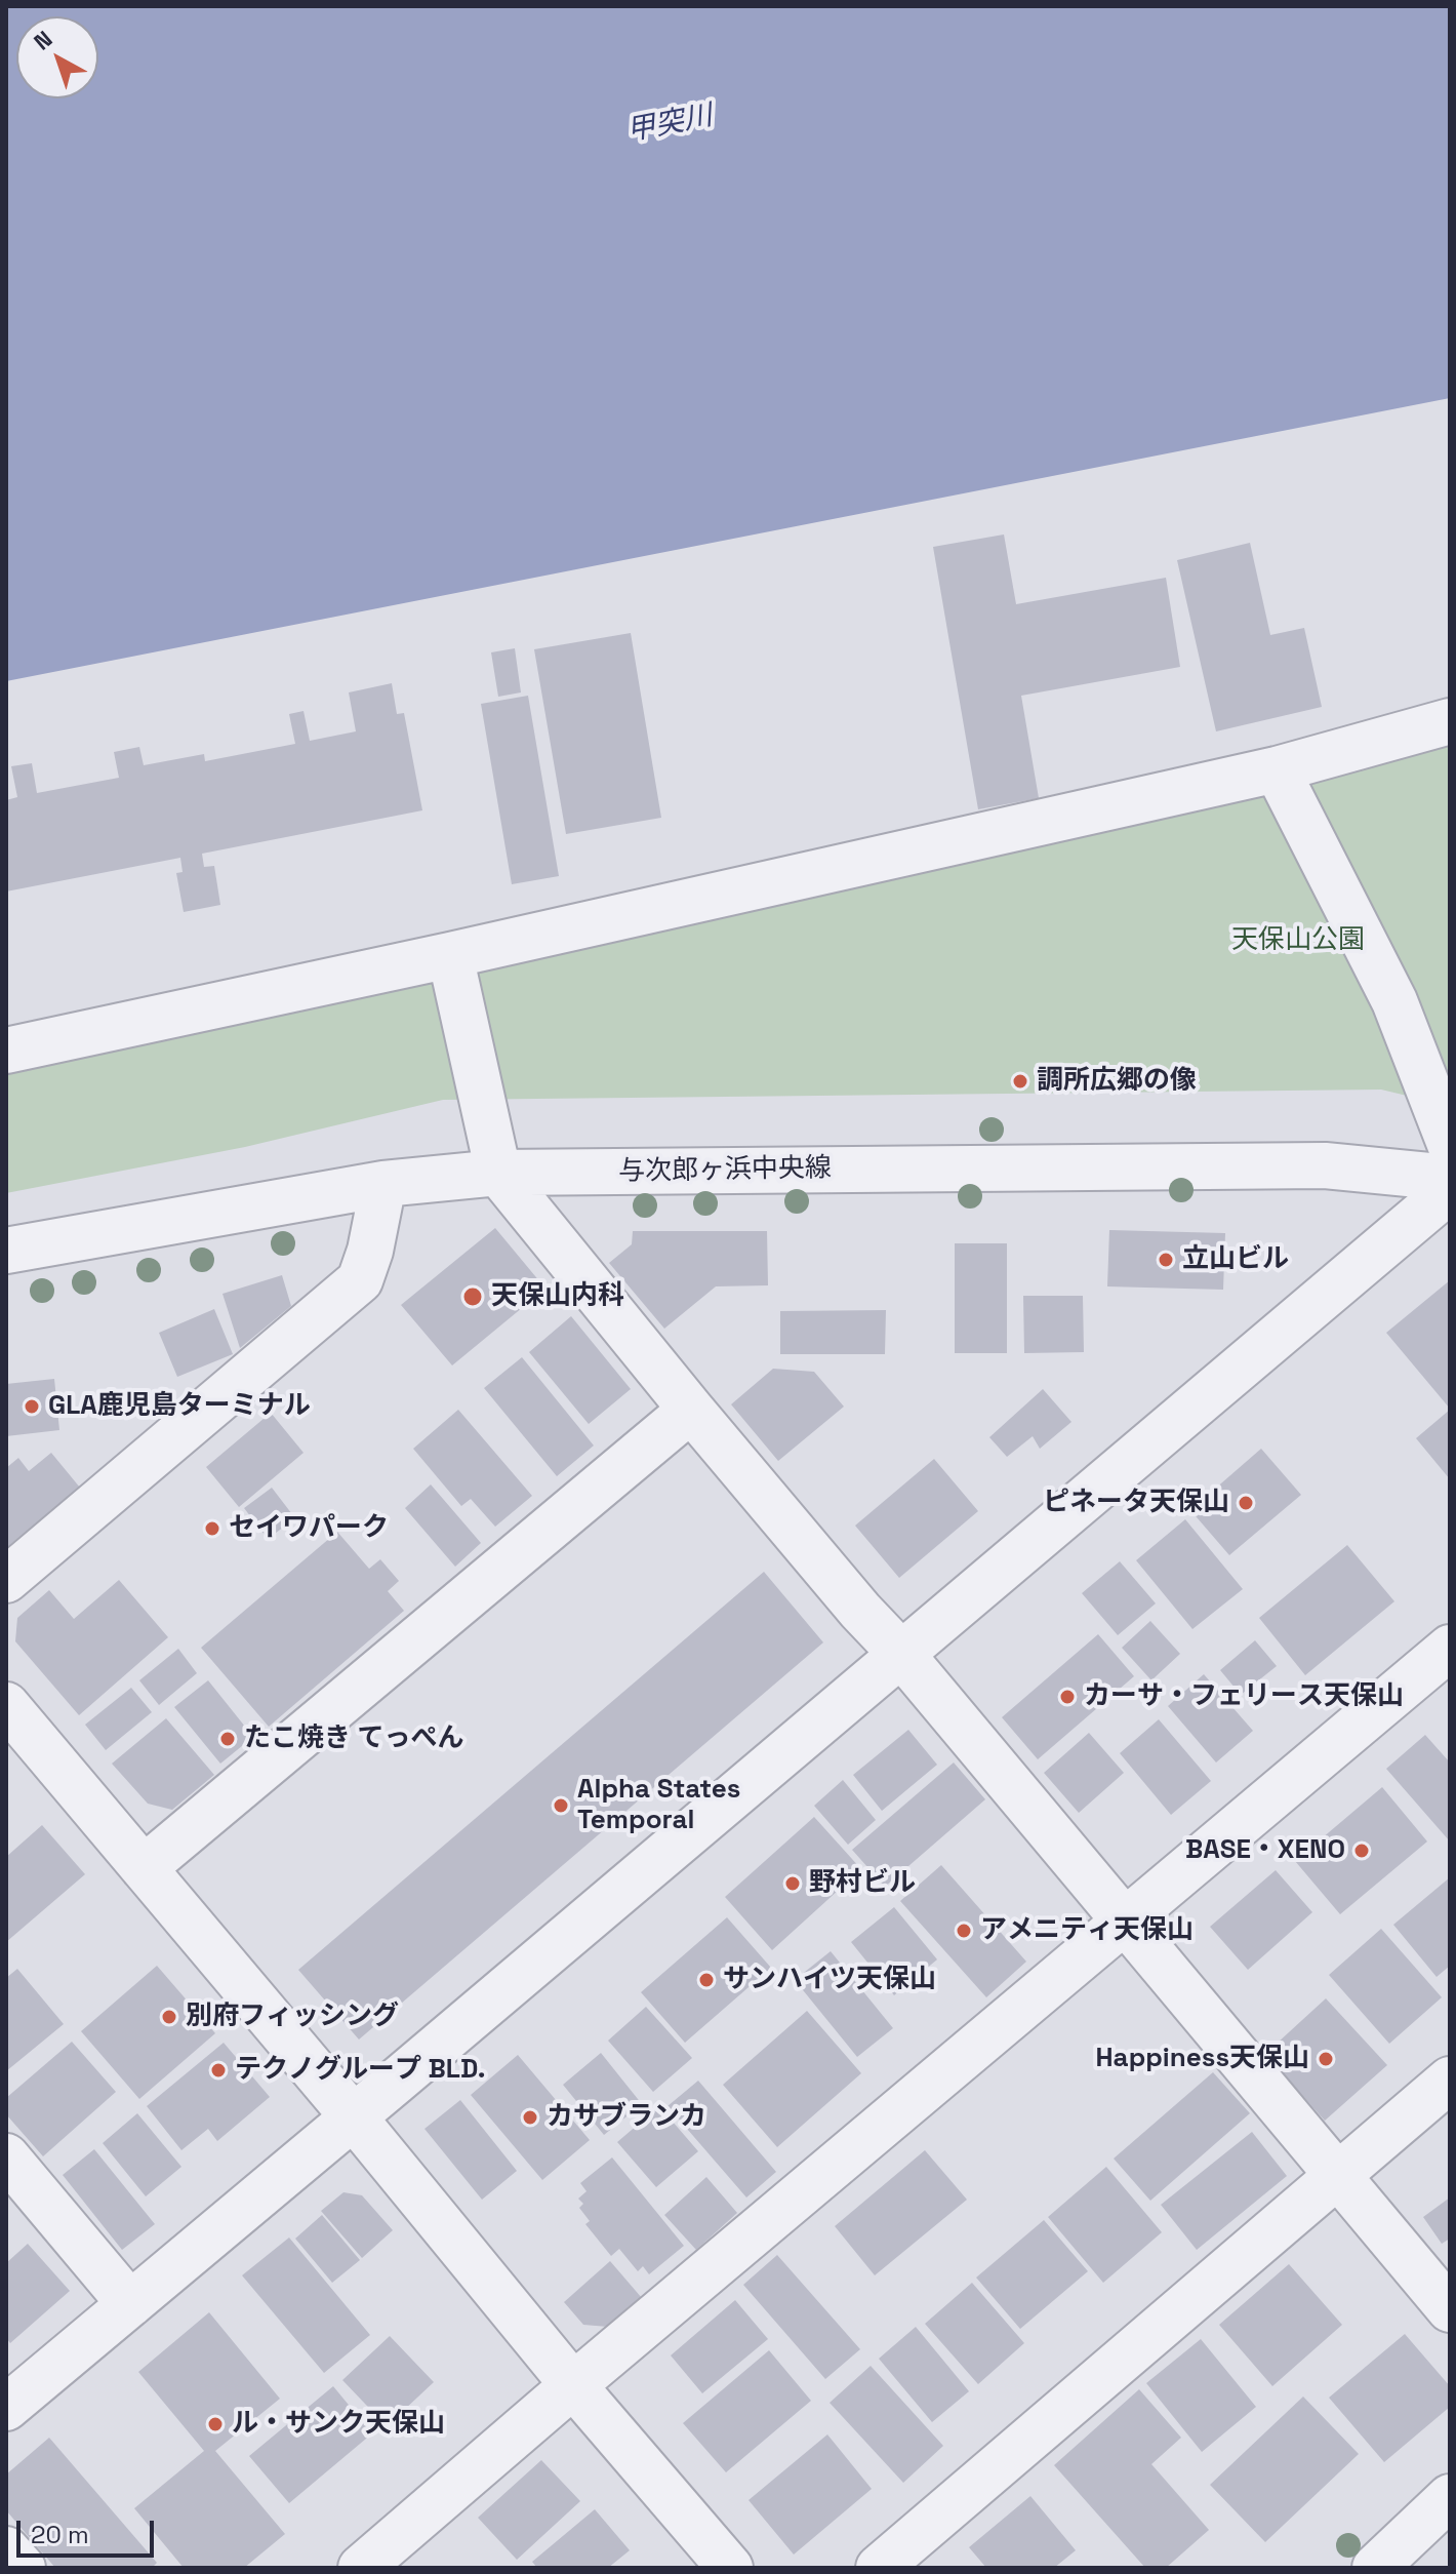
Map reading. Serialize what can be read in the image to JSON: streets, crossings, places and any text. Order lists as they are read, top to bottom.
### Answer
{
  "streets": {
    "street": ["与次郎ヶ浜中央線"]
  },
  "water": ["甲突川"],
  "parks": ["天保山公園"],
  "places": [
    "調所広郷の像",
    "立山ビル",
    "天保山内科",
    "GLA鹿児島ターミナル",
    "ピネータ天保山",
    "セイワパーク",
    "カーサ・フェリース天保山",
    "たこ焼き てっぺん",
    "Alpha States Temporal",
    "BASE・XENO",
    "野村ビル",
    "アメニティ天保山",
    "サンハイツ天保山",
    "別府フィッシング",
    "Happiness天保山",
    "テクノグループ BLD.",
    "カサブランカ",
    "ル・サンク天保山"
  ],
  "scale_bar": "20 m",
  "north": "top left"
}
